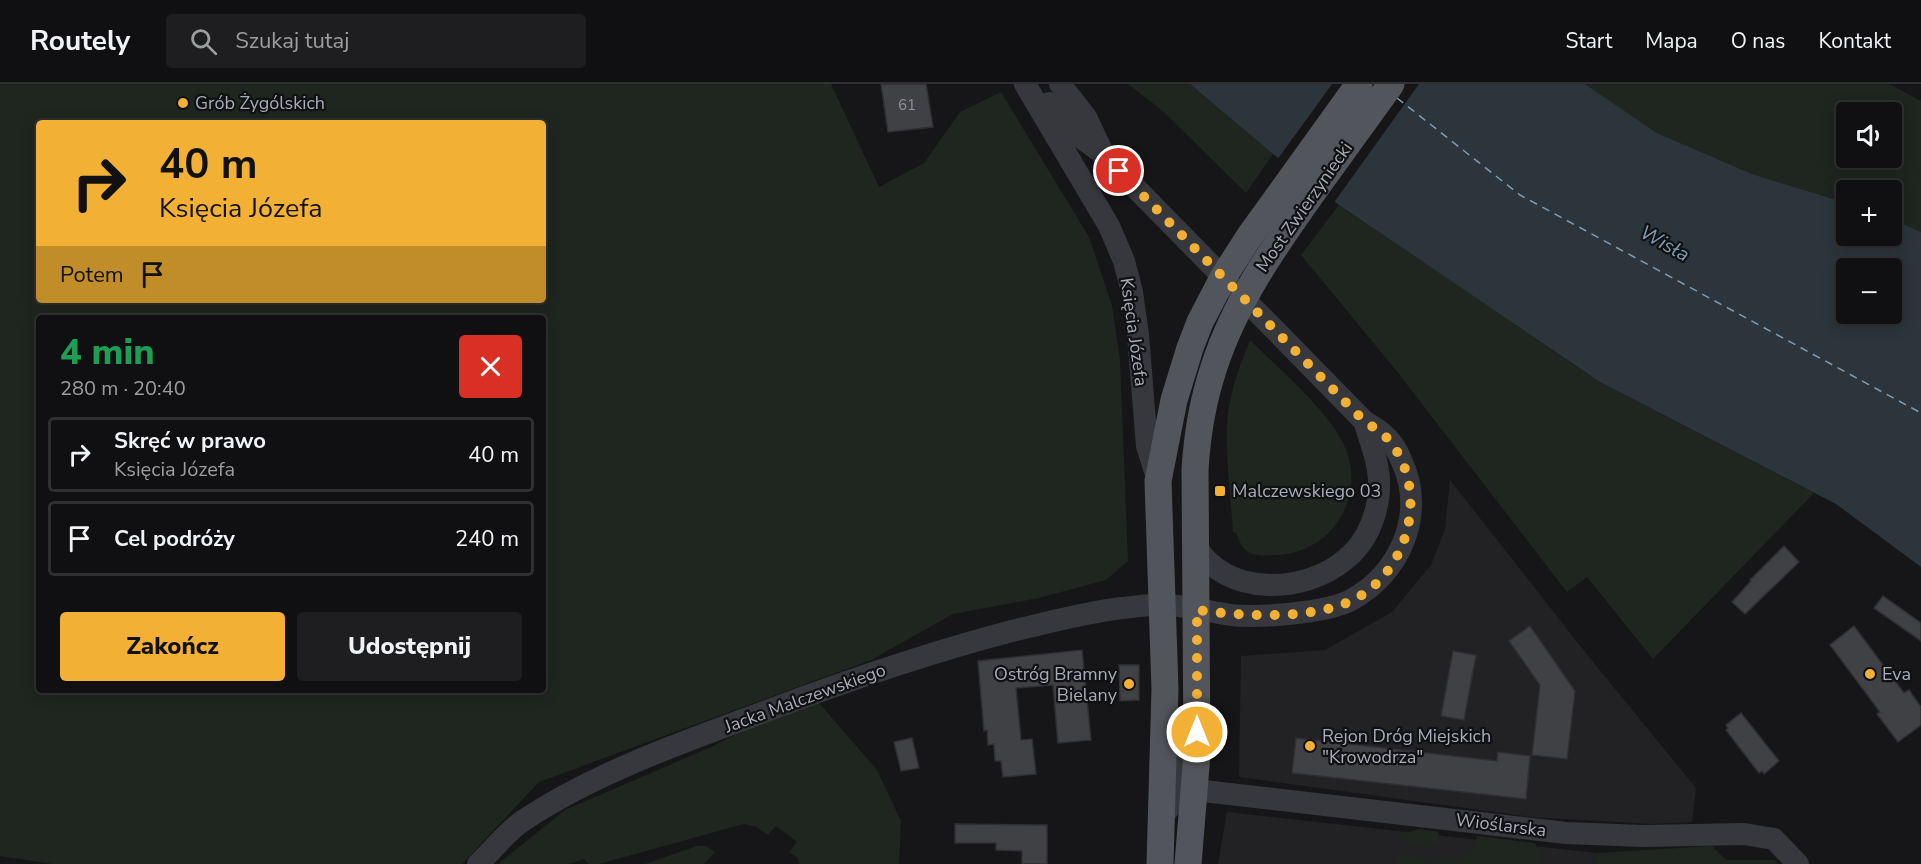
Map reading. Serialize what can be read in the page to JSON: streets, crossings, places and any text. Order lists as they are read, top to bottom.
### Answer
{
  "streets": {
    "main road": ["Most Zwierzyniecki", "Księcia Józefa"],
    "street": ["Jacka Malczewskiego", "Wioślarska"]
  },
  "crossings": [
    ["Most Zwierzyniecki", "Księcia Józefa"],
    ["Księcia Józefa", "Jacka Malczewskiego"]
  ],
  "water": ["Wisła"],
  "places": {
    "other": [
      "Grób Żygólskich",
      "Eva",
      "Ostróg Bramny Bielany",
      "Rejon Dróg Miejskich \"Krowodrza\""
    ],
    "transit": ["Malczewskiego 03"]
  },
  "house_numbers": ["61"],
  "page": {
    "header": "Routely",
    "search": "Szukaj tutaj",
    "nav": [
      "Start",
      "Mapa",
      "O nas",
      "Kontakt"
    ],
    "map_buttons": ["+", "−"],
    "turn": ["40 m", "Księcia Józefa"],
    "then": "Potem",
    "heading": ["4 min", "280 m · 20:40"],
    "list": [
      {
        "name": "Skręć w prawo",
        "note": "Księcia Józefa",
        "value": "40 m"
      },
      {
        "name": "Cel podróży",
        "value": "240 m"
      }
    ],
    "buttons": ["Zakończ", "Udostępnij"]
  }
}
